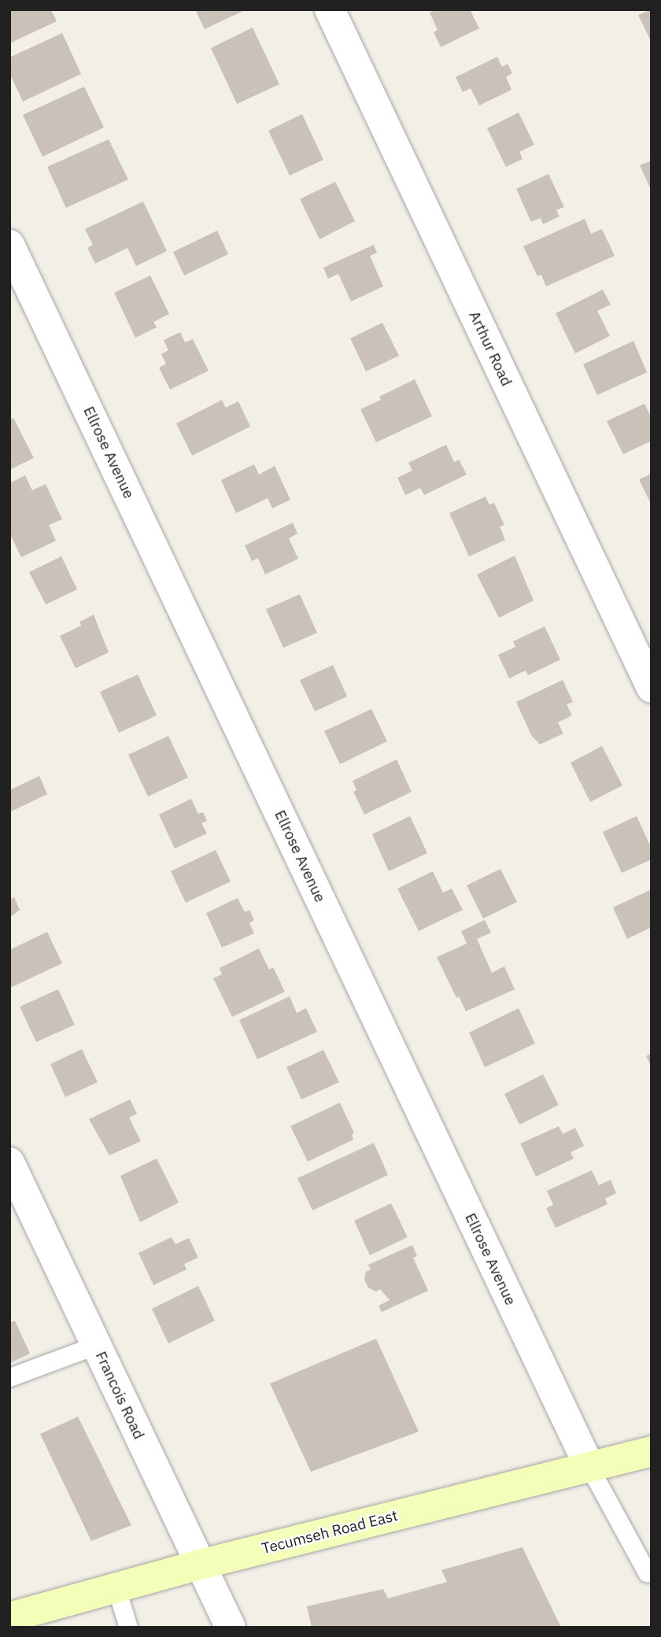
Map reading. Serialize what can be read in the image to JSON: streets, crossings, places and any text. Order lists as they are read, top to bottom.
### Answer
{
  "streets": {
    "main road": ["Tecumseh Road East"],
    "street": ["Arthur Road", "Ellrose Avenue", "Francois Road"]
  },
  "crossings": [
    ["Ellrose Avenue", "Tecumseh Road East"],
    ["Francois Road", "Tecumseh Road East"]
  ]
}
